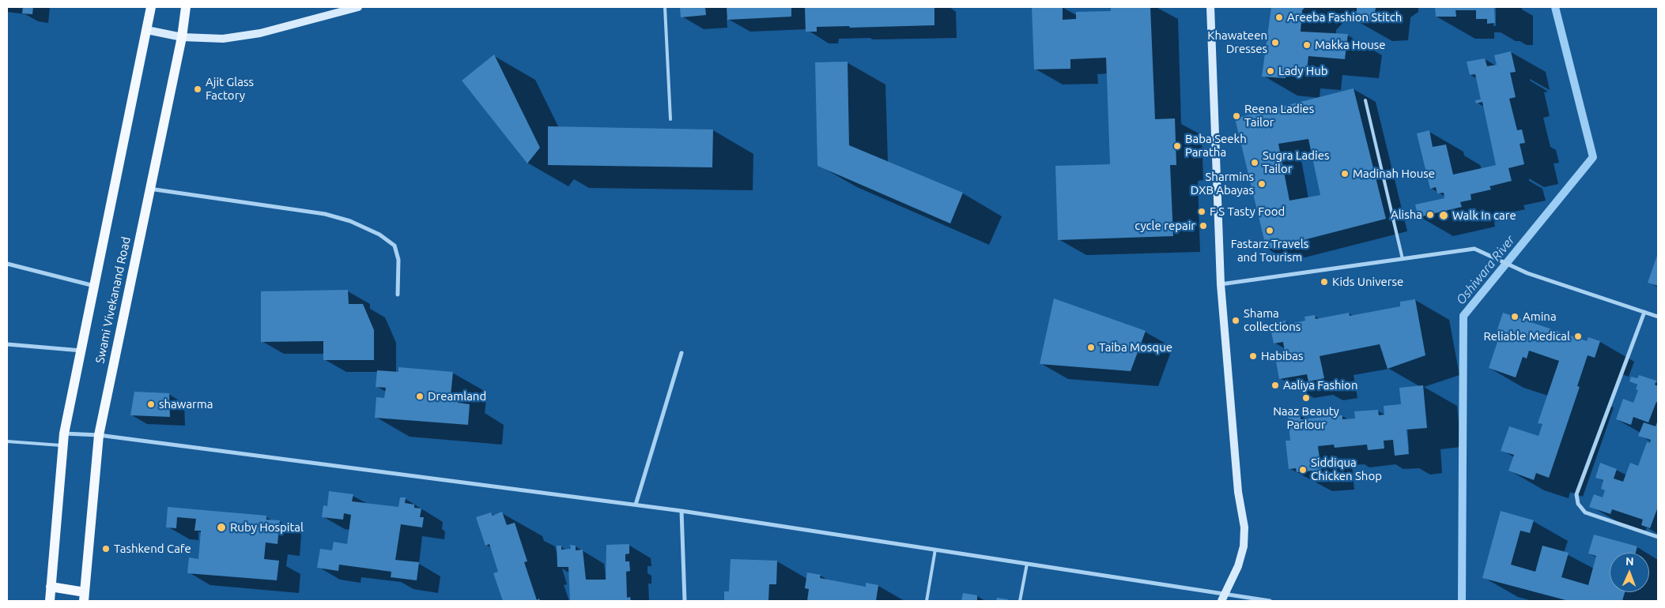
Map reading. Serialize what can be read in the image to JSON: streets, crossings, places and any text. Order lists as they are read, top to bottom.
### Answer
{
  "streets": {
    "main road": ["Swami Vivekanand Road"]
  },
  "water": ["Oshiwara River"],
  "places": [
    "Areeba Fashion Stitch",
    "Khawateen Dresses",
    "Makka House",
    "Lady Hub",
    "Ajit Glass Factory",
    "Reena Ladies Tailor",
    "Baba Seekh Paratha",
    "Sugra Ladies Tailor",
    "Madinah House",
    "Sharmins DXB Abayas",
    "F S Tasty Food",
    "Alisha",
    "Walk In care",
    "cycle repair",
    "Fastarz Travels and Tourism",
    "Kids Universe",
    "Amina",
    "Shama collections",
    "Reliable Medical",
    "Taiba Mosque",
    "Habibas",
    "Aaliya Fashion",
    "Dreamland",
    "Naaz Beauty Parlour",
    "shawarma",
    "Siddiqua Chicken Shop",
    "Ruby Hospital",
    "Tashkend Cafe"
  ],
  "north": "top"
}
